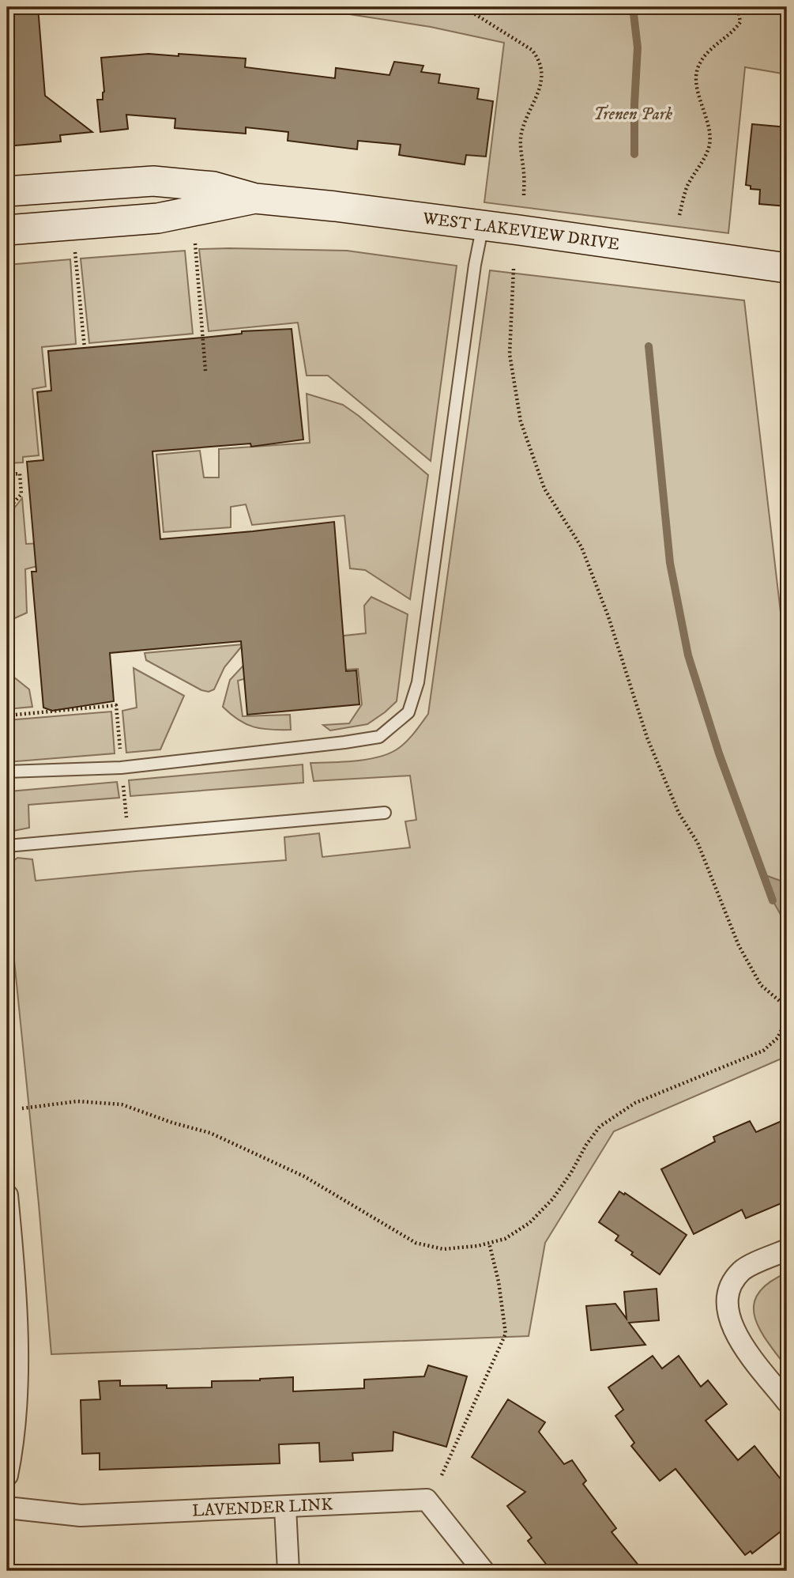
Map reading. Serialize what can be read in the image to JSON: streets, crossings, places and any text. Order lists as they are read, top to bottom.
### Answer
{
  "streets": {
    "street": ["WEST LAKEVIEW DRIVE", "LAVENDER LINK"]
  },
  "parks": ["Trenen Park"]
}
